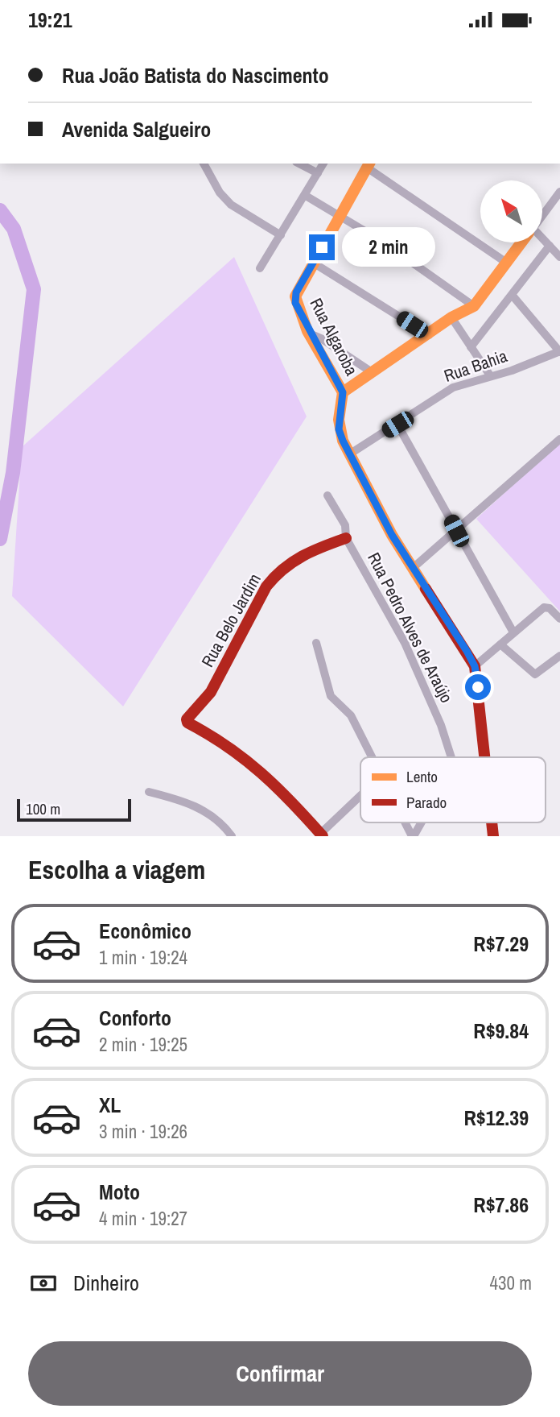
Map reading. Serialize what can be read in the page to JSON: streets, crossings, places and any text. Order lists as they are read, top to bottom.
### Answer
{
  "streets": {
    "street": [
      "Rua Algaroba",
      "Rua Bahia",
      "Rua Belo Jardim",
      "Rua Pedro Alves de Araújo"
    ]
  },
  "crossings": [
    ["Rua Belo Jardim", "Rua Pedro Alves de Araújo"]
  ],
  "legend": ["Lento", "Parado"],
  "scale_bar": "100 m",
  "north": "top left",
  "page": {
    "status": "19:21",
    "banner": ["Rua João Batista do Nascimento", "Avenida Salgueiro"],
    "bubble": "2 min",
    "scale": "100 m",
    "heading": "Escolha a viagem",
    "list": [
      {
        "name": "Econômico",
        "note": "1 min · 19:24",
        "value": "R$7.29"
      },
      {
        "name": "Conforto",
        "note": "2 min · 19:25",
        "value": "R$9.84"
      },
      {
        "name": "XL",
        "note": "3 min · 19:26",
        "value": "R$12.39"
      },
      {
        "name": "Moto",
        "note": "4 min · 19:27",
        "value": "R$7.86"
      }
    ],
    "pay": ["Dinheiro", "430 m"],
    "buttons": "Confirmar"
  }
}
